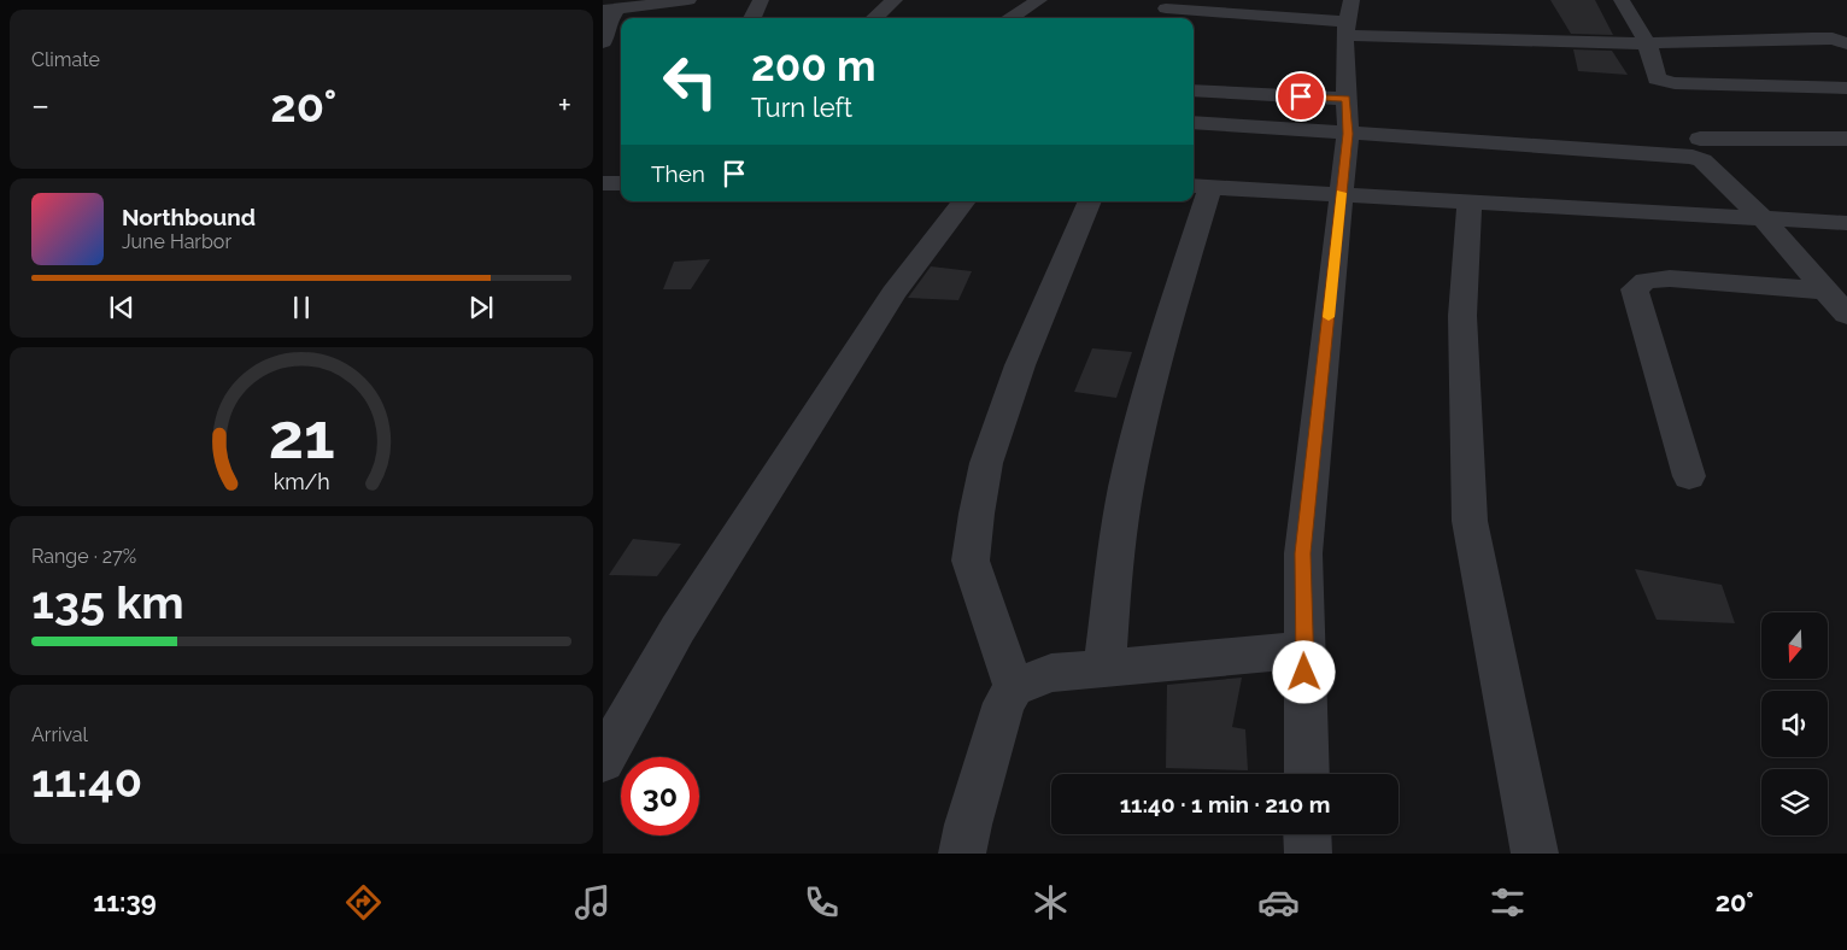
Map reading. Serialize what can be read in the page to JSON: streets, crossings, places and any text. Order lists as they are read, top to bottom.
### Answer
{
  "north": "bottom",
  "page": {
    "tile": [
      "Climate",
      ["Range · 27%", "135 km"],
      ["Arrival", "11:40"]
    ],
    "turn": ["200 m", "Turn left"],
    "heat": ["−", "20°", "+"],
    "then": "Then",
    "song": ["Northbound", "June Harbor"],
    "limit": "30",
    "trip": "11:40 · 1 min · 210 m",
    "tabs": ["11:39", "20°"],
    "gauge": ["21", "km/h"]
  }
}
